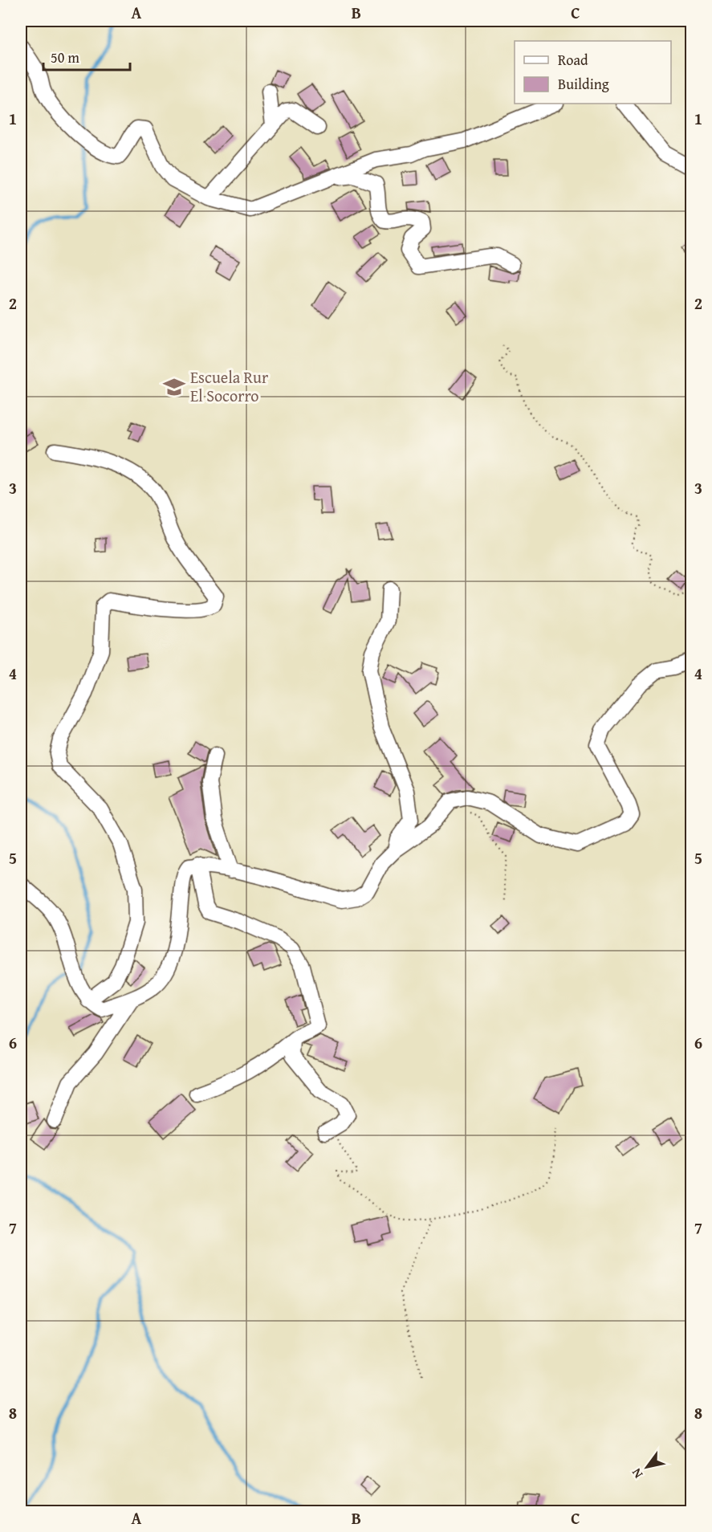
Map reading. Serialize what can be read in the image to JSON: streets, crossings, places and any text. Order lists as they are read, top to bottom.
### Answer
{
  "places": {
    "school or university": ["Escuela Rur El Socorro"]
  },
  "legend": ["Road", "Building"],
  "scale_bar": "50 m",
  "north": "bottom left",
  "grid": {
    "columns": ["A", "B", "C"],
    "rows": [
      "1",
      "2",
      "3",
      "4",
      "5",
      "6",
      "7",
      "8"
    ]
  }
}
